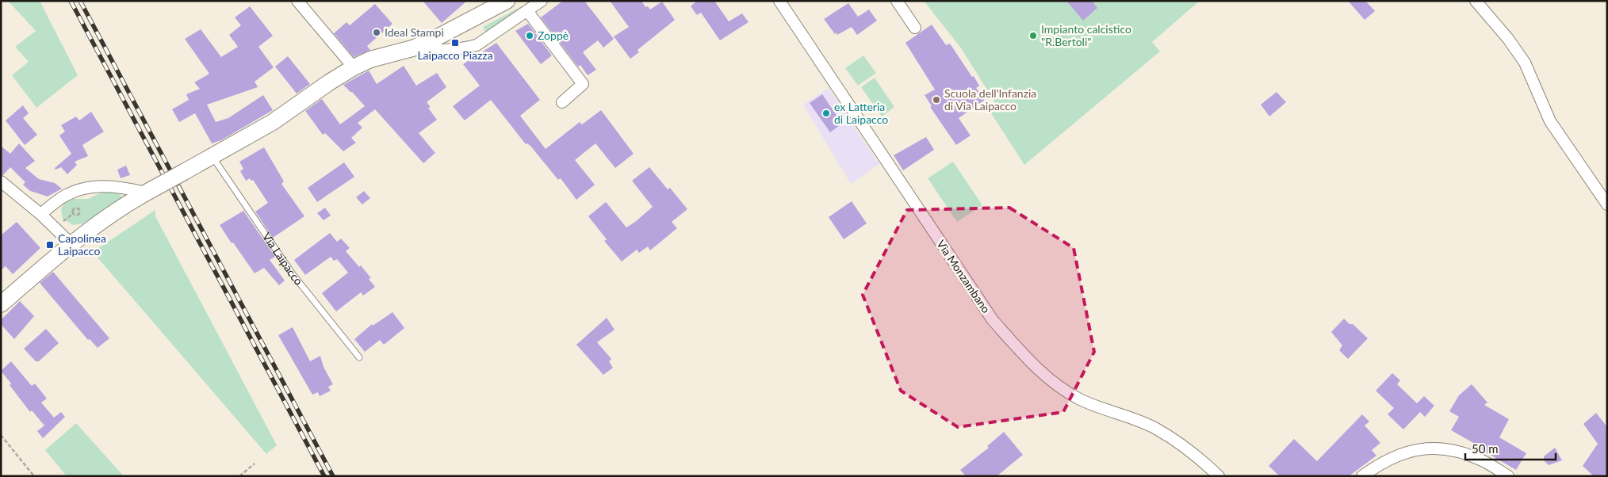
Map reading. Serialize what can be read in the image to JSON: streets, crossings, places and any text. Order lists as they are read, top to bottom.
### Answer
{
  "streets": {
    "street": ["Via Monzambano"],
    "lane": ["Via Laipacco"]
  },
  "places": {
    "other": [
      "Ideal Stampi",
      "Zoppè",
      "Impianto calcistico \"R.Bertoli\"",
      "Scuola dell'Infanzia di Via Laipacco",
      "ex Latteria di Laipacco"
    ],
    "transit": ["Laipacco Piazza", "Capolinea Laipacco"]
  },
  "scale_bar": "50 m"
}
